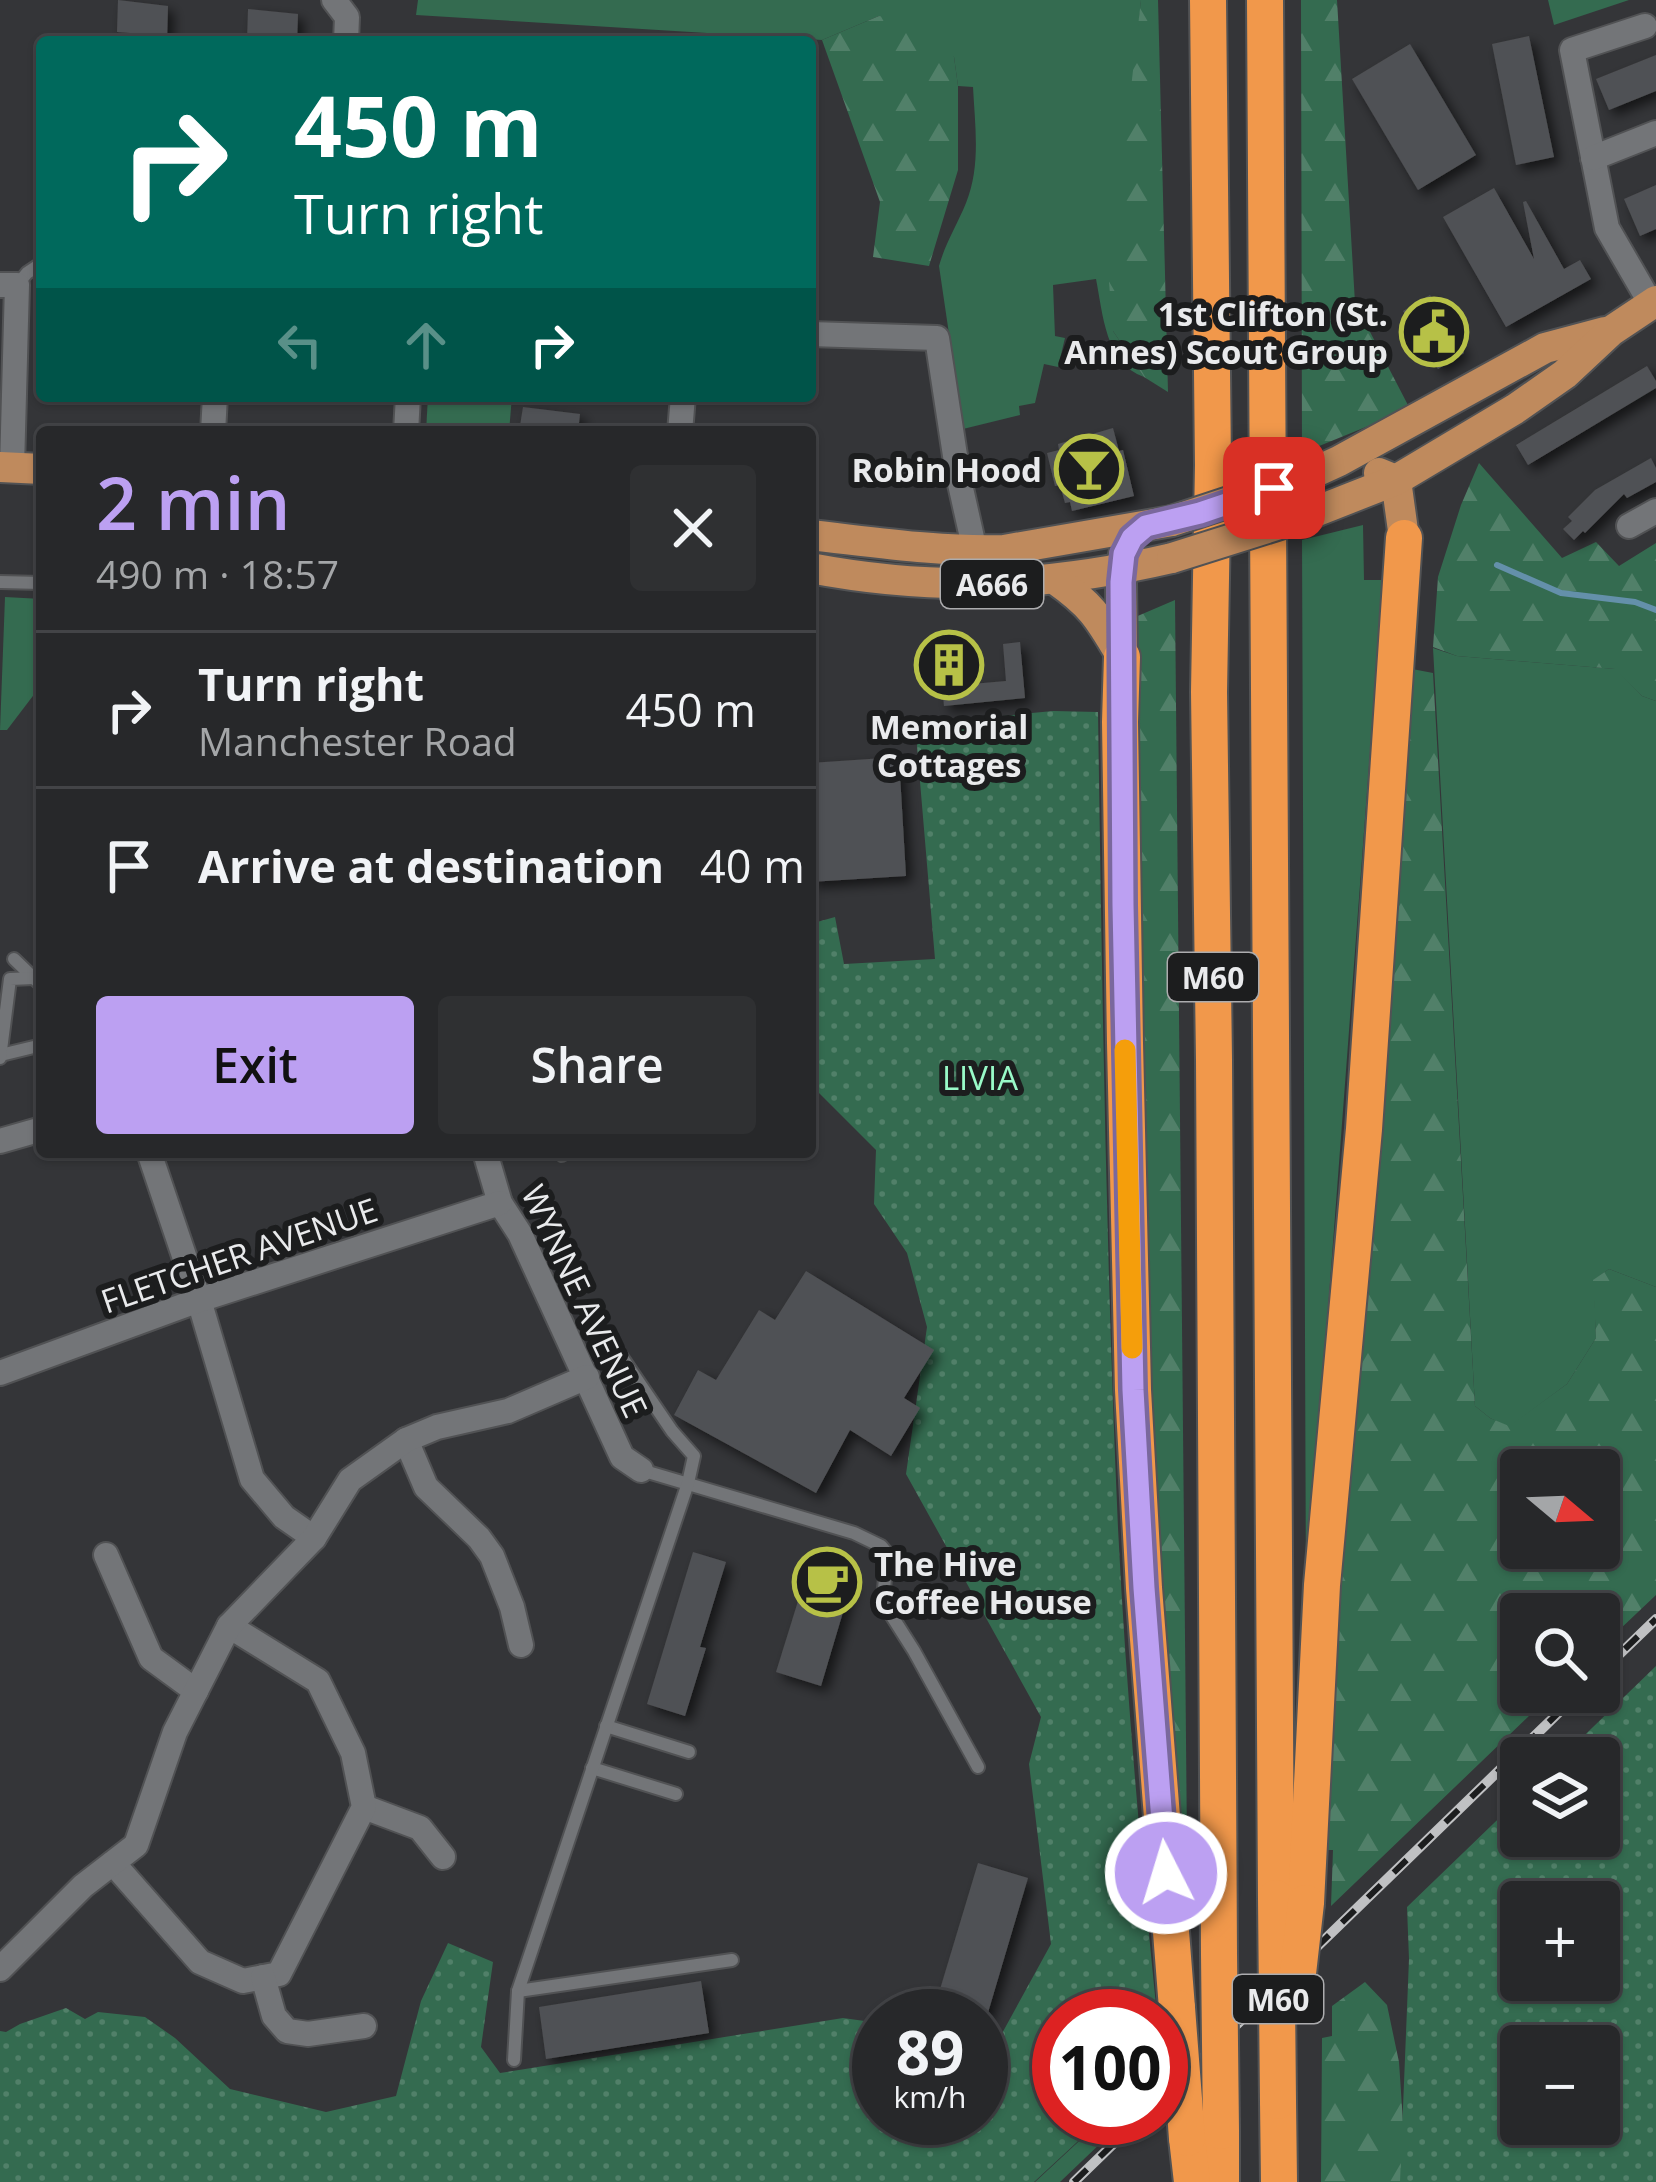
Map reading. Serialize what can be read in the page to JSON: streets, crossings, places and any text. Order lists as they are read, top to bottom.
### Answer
{
  "streets": {
    "highway": ["M60"],
    "main road": ["A666"],
    "street": ["FLETCHER AVENUE", "WYNNE AVENUE"]
  },
  "crossings": [
    ["FLETCHER AVENUE", "WYNNE AVENUE"]
  ],
  "parks": ["LIVIA"],
  "places": {
    "public building": ["1st Clifton (St. Annes) Scout Group"],
    "bar": ["Robin Hood"],
    "building": ["Memorial Cottages"],
    "cafe": ["The Hive Coffee House"]
  },
  "north": "right",
  "page": {
    "turn": ["450 m", "Turn right"],
    "heading": ["2 min", "490 m · 18:57"],
    "list": [
      {
        "name": "Turn right",
        "note": "Manchester Road",
        "value": "450 m"
      },
      {
        "name": "Arrive at destination",
        "value": "40 m"
      }
    ],
    "buttons": ["Exit", "Share"],
    "map_buttons": ["+", "−"],
    "speed": "89 km/h",
    "limit": "100"
  }
}
